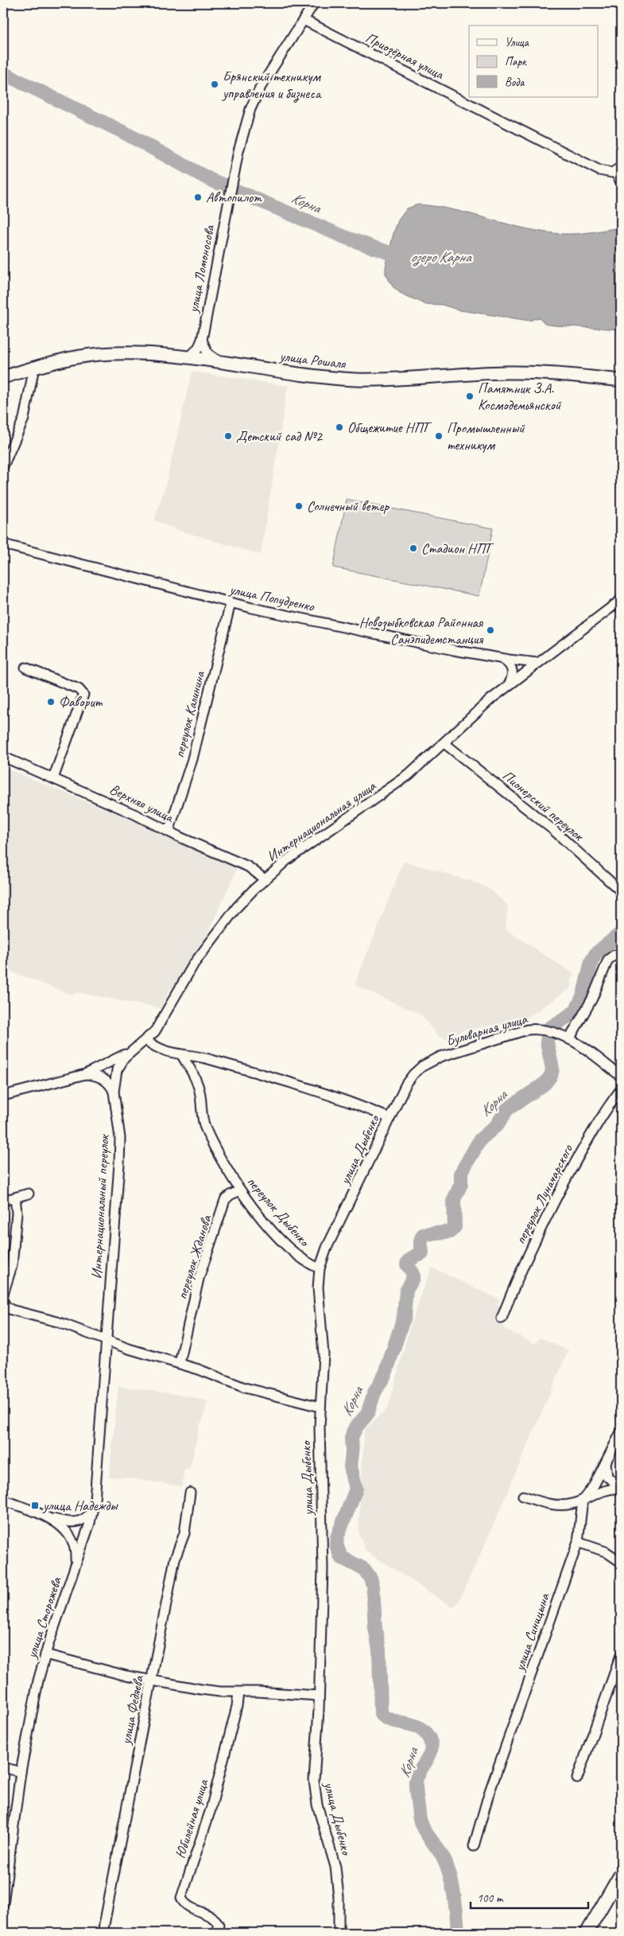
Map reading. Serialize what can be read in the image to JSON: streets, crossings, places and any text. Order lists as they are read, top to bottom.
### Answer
{
  "streets": {
    "main road": ["улица Рошаля"],
    "street": [
      "Приозёрная улица",
      "улица Ломоносова",
      "улица Попудренко",
      "переулок Калинина",
      "Верхняя улица",
      "Пионерский переулок",
      "Интернациональная улица",
      "Бульварная улица",
      "улица Дыбенко",
      "переулок Луначарского",
      "Интернациональный переулок",
      "переулок Дыбенко",
      "переулок Жданова",
      "улица Сторожева",
      "улица Синицына",
      "улица Федяева",
      "Юбилейная улица"
    ]
  },
  "crossings": [
    ["Приозёрная улица", "улица Ломоносова"],
    ["улица Ломоносова", "улица Рошаля"],
    ["улица Попудренко", "переулок Калинина"],
    ["улица Попудренко", "Интернациональная улица"],
    ["переулок Калинина", "Верхняя улица"],
    ["Верхняя улица", "Интернациональная улица"],
    ["Пионерский переулок", "Интернациональная улица"],
    ["Интернациональная улица", "Интернациональный переулок"],
    ["Бульварная улица", "улица Дыбенко"],
    ["улица Дыбенко", "переулок Дыбенко"],
    ["Интернациональный переулок", "улица Сторожева"],
    ["переулок Дыбенко", "переулок Жданова"]
  ],
  "water": ["Корна", "озеро Карна"],
  "places": {
    "other": [
      "Брянский техникум управления и бизнеса",
      "Автопилот",
      "Памятник З.А. Космодемьянской",
      "Общежитие НПТ",
      "Детский сад №2",
      "Промышленный техникум",
      "Солнечный ветер",
      "Стадион НПТ",
      "Новозыбковская Районная Санэпидемстанция",
      "Фаворит"
    ],
    "transit": ["улица Надежды"]
  },
  "legend": ["Улица", "Парк", "Вода"],
  "scale_bar": "100 m"
}
